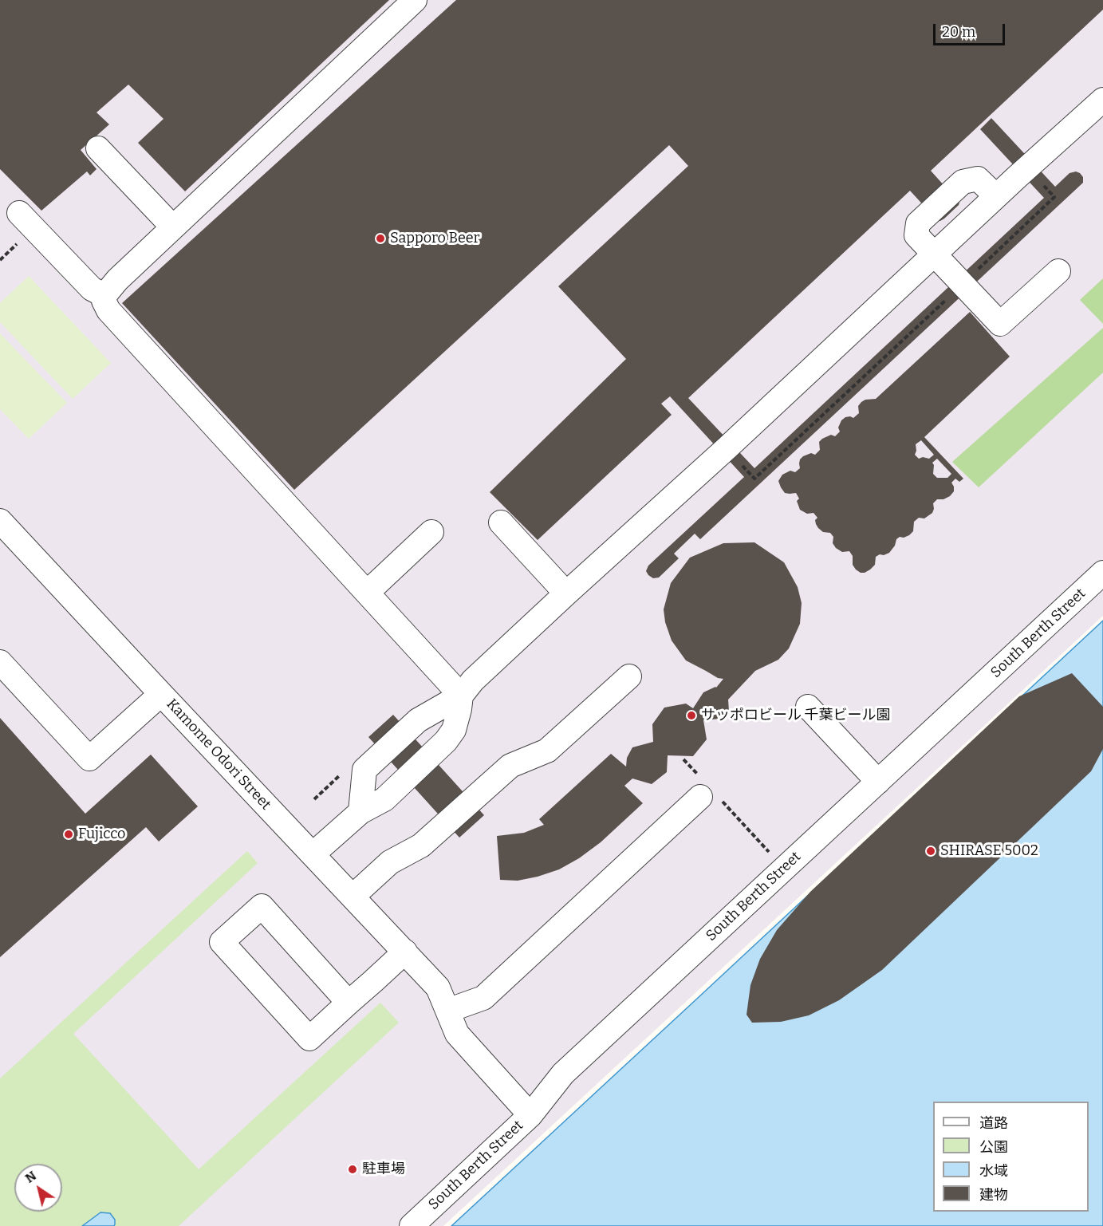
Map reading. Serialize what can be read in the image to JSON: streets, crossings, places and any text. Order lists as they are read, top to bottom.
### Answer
{
  "streets": {
    "street": ["South Berth Street", "Kamome Odori Street"]
  },
  "crossings": [
    ["South Berth Street", "Kamome Odori Street"]
  ],
  "places": [
    "Sapporo Beer",
    "サッポロビール 千葉ビール園",
    "Fujicco",
    "SHIRASE 5002",
    "駐車場"
  ],
  "legend": [
    "道路",
    "公園",
    "水域",
    "建物"
  ],
  "scale_bar": "20 m",
  "north": "top left"
}
